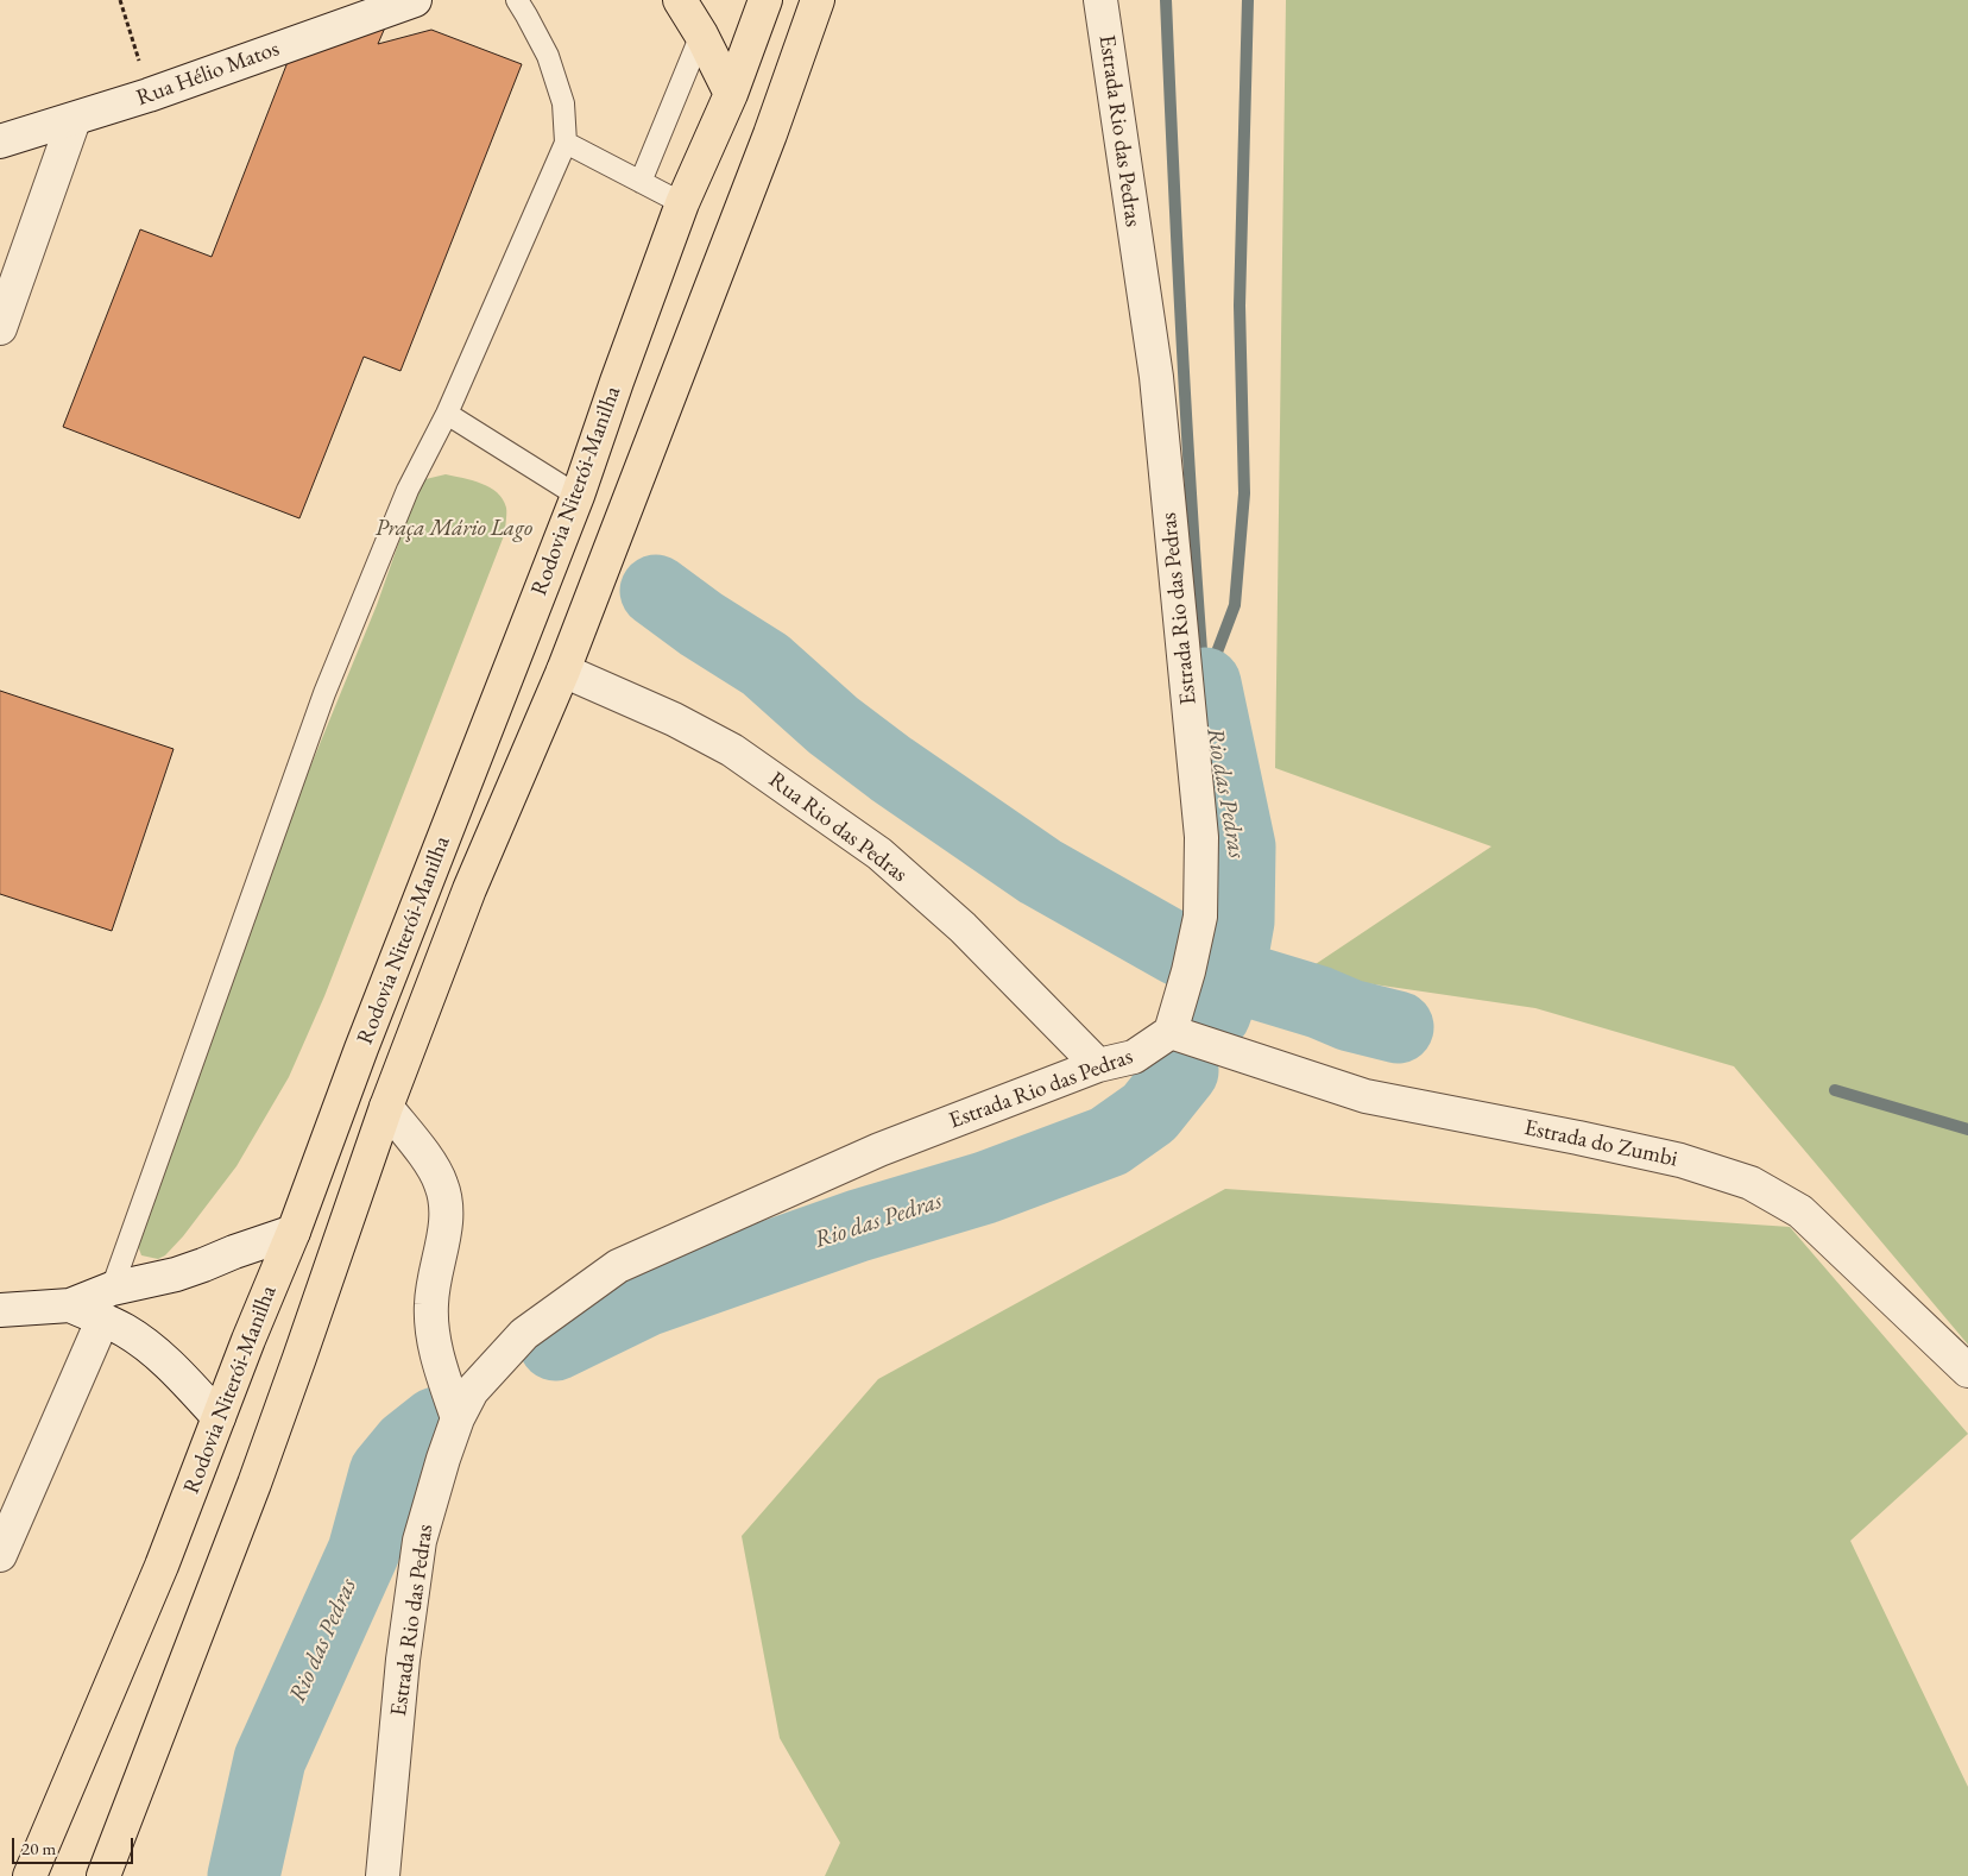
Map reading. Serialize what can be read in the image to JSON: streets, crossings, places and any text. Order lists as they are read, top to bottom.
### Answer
{
  "streets": {
    "highway": ["Rodovia Niterói-Manilha"],
    "street": [
      "Rua Hélio Matos",
      "Estrada Rio das Pedras",
      "Rua Rio das Pedras",
      "Estrada do Zumbi"
    ]
  },
  "crossings": [
    ["Estrada Rio das Pedras", "Rua Rio das Pedras"],
    ["Estrada Rio das Pedras", "Estrada do Zumbi"],
    ["Rodovia Niterói-Manilha", "Rua Rio das Pedras"]
  ],
  "water": ["Rio das Pedras"],
  "parks": ["Praça Mário Lago"],
  "scale_bar": "20 m"
}
